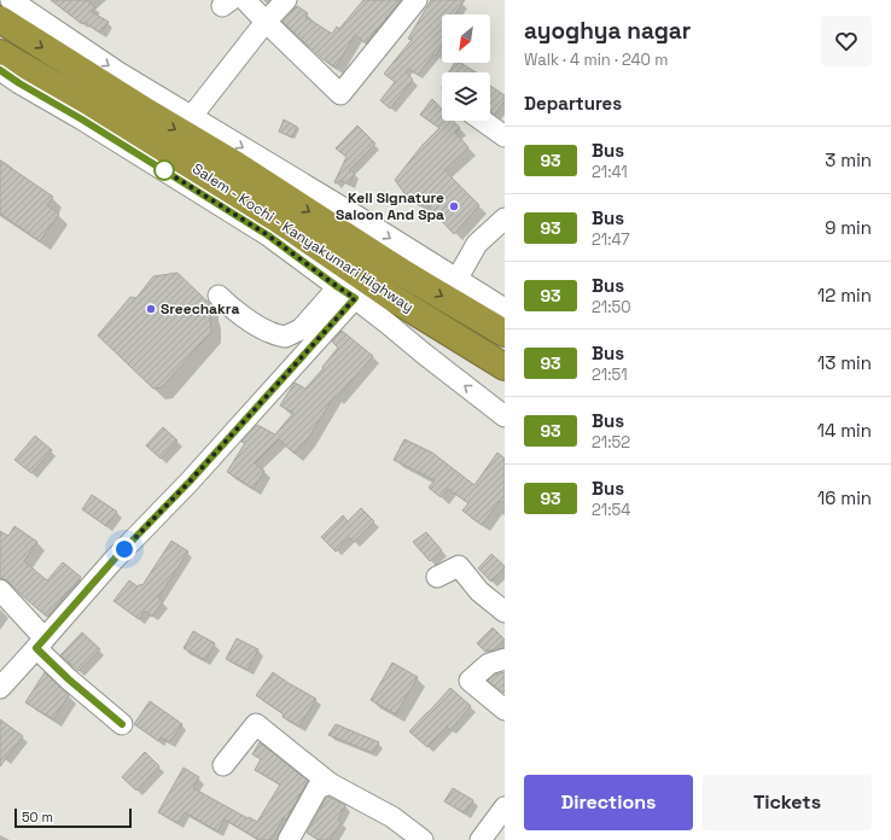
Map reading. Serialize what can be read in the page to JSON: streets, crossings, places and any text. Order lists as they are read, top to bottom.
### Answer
{
  "streets": {
    "highway": ["Salem - Kochi - Kanyakumari Highway"]
  },
  "places": ["Kell Signature Saloon And Spa", "Sreechakra"],
  "lines": ["bus line 93"],
  "scale_bar": "50 m",
  "north": "bottom left",
  "page": {
    "heading": [
      ["ayoghya nagar", "Walk · 4 min · 240 m"],
      "Departures"
    ],
    "list": [
      {
        "mark": "93",
        "name": "Bus",
        "note": "21:41",
        "value": "3 min"
      },
      {
        "mark": "93",
        "name": "Bus",
        "note": "21:47",
        "value": "9 min"
      },
      {
        "mark": "93",
        "name": "Bus",
        "note": "21:50",
        "value": "12 min"
      },
      {
        "mark": "93",
        "name": "Bus",
        "note": "21:51",
        "value": "13 min"
      },
      {
        "mark": "93",
        "name": "Bus",
        "note": "21:52",
        "value": "14 min"
      },
      {
        "mark": "93",
        "name": "Bus",
        "note": "21:54",
        "value": "16 min"
      }
    ],
    "buttons": ["Directions", "Tickets"],
    "scale": "50 m"
  }
}
